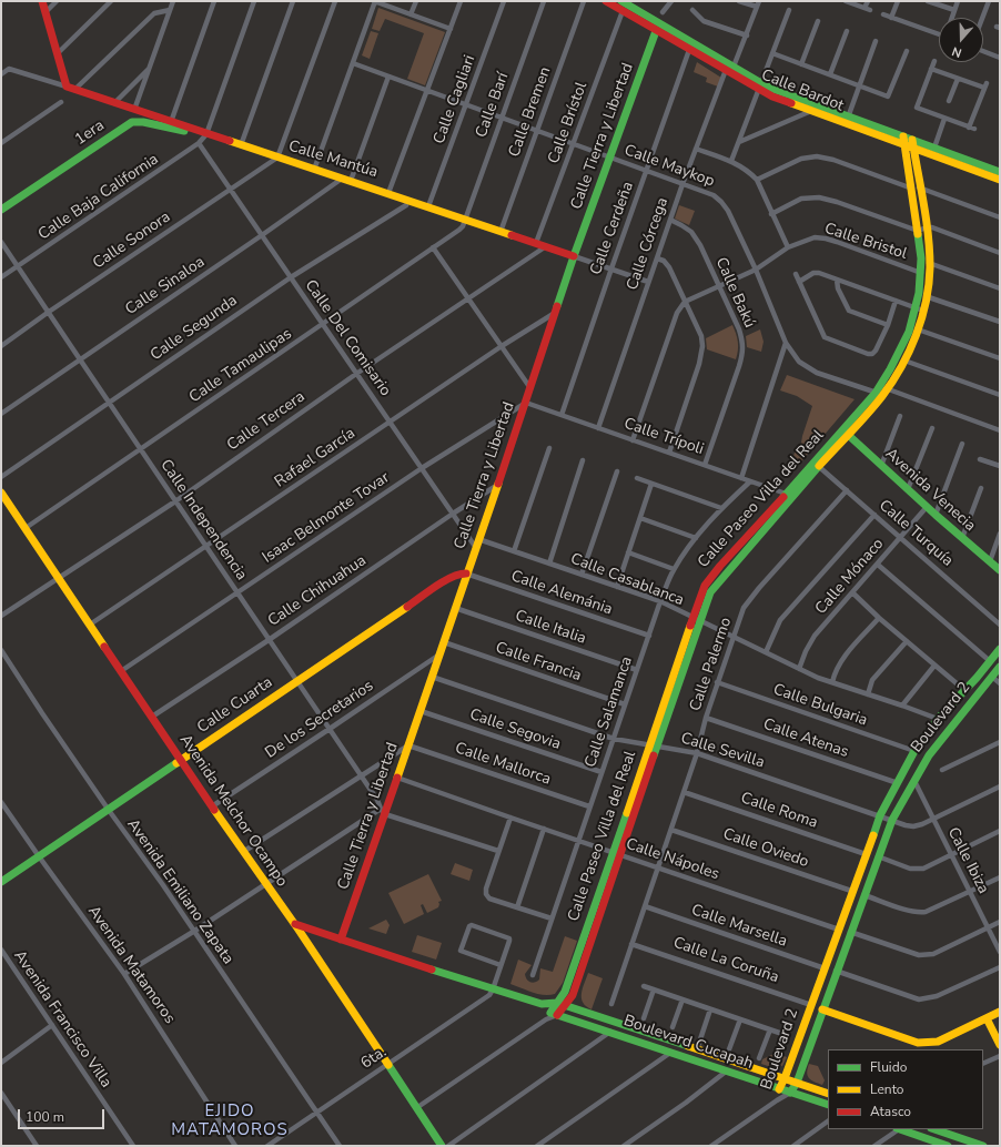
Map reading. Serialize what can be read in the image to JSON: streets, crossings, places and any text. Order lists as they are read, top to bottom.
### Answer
{
  "streets": {
    "street": [
      "Calle Bardot",
      "Calle Cagliari",
      "Calle Barí",
      "Calle Bremen",
      "Calle Brístol",
      "1era",
      "Calle Tierra y Libertad",
      "Calle Mantúa",
      "Calle Maykop",
      "Calle Baja California",
      "Calle Cerdeña",
      "Calle Sonora",
      "Calle Bristol",
      "Calle Córcega",
      "Calle Sinaloa",
      "Calle Bakú",
      "Calle Segunda",
      "Calle Del Comisario",
      "Calle Tamaulipas",
      "Calle Tercera",
      "Calle Trípoli",
      "Rafael García",
      "Avenida Venecia",
      "Calle Paseo Villa del Real",
      "Isaac Belmonte Tovar",
      "Calle Independencia",
      "Calle Turquía",
      "Calle Mónaco",
      "Calle Casablanca",
      "Calle Chihuahua",
      "Calle Alemánia",
      "Calle Italia",
      "Calle Francia",
      "Calle Palermo",
      "Calle Cuarta",
      "Calle Bulgaria",
      "Calle Salamanca",
      "Boulevard 2",
      "De los Secretarios",
      "Calle Segovia",
      "Calle Atenas",
      "Calle Sevilla",
      "Calle Mallorca",
      "Avenida Melchor Ocampo",
      "Calle Roma",
      "Calle Oviedo",
      "Calle Nápoles",
      "Calle Ibiza",
      "Avenida Emiliano Zapata",
      "Calle Marsella",
      "Calle La Coruña",
      "Avenida Matamoros",
      "Avenida Francisco Villa",
      "Boulevard Cucapah",
      "6ta."
    ]
  },
  "crossings": [
    ["Calle Bardot", "Calle Brístol"],
    ["Calle Bardot", "Calle Tierra y Libertad"],
    ["Calle Bardot", "Calle Cerdeña"],
    ["Calle Bardot", "Calle Córcega"],
    ["Calle Bardot", "Calle Paseo Villa del Real"],
    ["Calle Cagliari", "Calle Mantúa"],
    ["Calle Cagliari", "Calle Maykop"],
    ["Calle Barí", "Calle Mantúa"],
    ["Calle Barí", "Calle Maykop"],
    ["Calle Barí", "Calle Tamaulipas"],
    ["Calle Bremen", "Calle Mantúa"],
    ["Calle Bremen", "Calle Maykop"],
    ["Calle Brístol", "Calle Mantúa"],
    ["Calle Brístol", "Calle Maykop"],
    ["1era", "Calle Mantúa"],
    ["1era", "Calle Baja California"],
    ["Calle Tierra y Libertad", "Calle Mantúa"],
    ["Calle Tierra y Libertad", "Calle Maykop"],
    ["Calle Tierra y Libertad", "Calle Del Comisario"],
    ["Calle Tierra y Libertad", "Calle Trípoli"],
    ["Calle Tierra y Libertad", "Rafael García"],
    ["Calle Tierra y Libertad", "Isaac Belmonte Tovar"],
    ["Calle Tierra y Libertad", "Calle Independencia"],
    ["Calle Tierra y Libertad", "Calle Casablanca"],
    ["Calle Tierra y Libertad", "Calle Chihuahua"],
    ["Calle Tierra y Libertad", "Calle Alemánia"],
    ["Calle Tierra y Libertad", "Calle Italia"],
    ["Calle Tierra y Libertad", "Calle Francia"],
    ["Calle Tierra y Libertad", "Calle Cuarta"],
    ["Calle Tierra y Libertad", "De los Secretarios"],
    ["Calle Tierra y Libertad", "Calle Segovia"],
    ["Calle Tierra y Libertad", "Calle Sevilla"],
    ["Calle Tierra y Libertad", "Calle Mallorca"],
    ["Calle Tierra y Libertad", "Calle Nápoles"],
    ["Calle Tierra y Libertad", "Boulevard Cucapah"],
    ["Calle Mantúa", "Calle Baja California"],
    ["Calle Mantúa", "Calle Cerdeña"],
    ["Calle Mantúa", "Calle Sonora"],
    ["Calle Mantúa", "Calle Córcega"],
    ["Calle Mantúa", "Calle Sinaloa"],
    ["Calle Mantúa", "Calle Tamaulipas"],
    ["Calle Mantúa", "Calle Tercera"],
    ["Calle Maykop", "Calle Cerdeña"],
    ["Calle Maykop", "Calle Bristol"],
    ["Calle Maykop", "Calle Córcega"],
    ["Calle Maykop", "Calle Paseo Villa del Real"],
    ["Calle Baja California", "Calle Del Comisario"],
    ["Calle Baja California", "Calle Independencia"],
    ["Calle Cerdeña", "Calle Trípoli"],
    ["Calle Sonora", "Calle Del Comisario"],
    ["Calle Sonora", "Calle Independencia"],
    ["Calle Bristol", "Calle Bakú"],
    ["Calle Bristol", "Calle Paseo Villa del Real"],
    ["Calle Córcega", "Calle Bakú"],
    ["Calle Córcega", "Calle Trípoli"],
    ["Calle Sinaloa", "Calle Del Comisario"],
    ["Calle Sinaloa", "Calle Independencia"],
    ["Calle Bakú", "Calle Trípoli"],
    ["Calle Segunda", "Calle Del Comisario"],
    ["Calle Segunda", "Calle Independencia"],
    ["Calle Del Comisario", "Calle Tamaulipas"],
    ["Calle Del Comisario", "Calle Tercera"],
    ["Calle Del Comisario", "Rafael García"],
    ["Calle Del Comisario", "Isaac Belmonte Tovar"],
    ["Calle Del Comisario", "Calle Chihuahua"],
    ["Calle Tamaulipas", "Calle Independencia"],
    ["Calle Tamaulipas", "Avenida Melchor Ocampo"],
    ["Calle Tercera", "Calle Independencia"],
    ["Calle Tercera", "Avenida Melchor Ocampo"],
    ["Calle Trípoli", "Calle Paseo Villa del Real"],
    ["Calle Trípoli", "Isaac Belmonte Tovar"],
    ["Calle Trípoli", "Calle Salamanca"],
    ["Rafael García", "Calle Independencia"],
    ["Rafael García", "Avenida Melchor Ocampo"],
    ["Avenida Venecia", "Calle Paseo Villa del Real"],
    ["Avenida Venecia", "Calle Mónaco"],
    ["Calle Paseo Villa del Real", "Calle Turquía"],
    ["Calle Paseo Villa del Real", "Calle Casablanca"],
    ["Calle Paseo Villa del Real", "Calle Sevilla"],
    ["Calle Paseo Villa del Real", "Calle Nápoles"],
    ["Calle Paseo Villa del Real", "Boulevard Cucapah"],
    ["Isaac Belmonte Tovar", "Calle Independencia"],
    ["Isaac Belmonte Tovar", "Avenida Melchor Ocampo"],
    ["Calle Independencia", "Calle Chihuahua"],
    ["Calle Independencia", "Calle Cuarta"],
    ["Calle Independencia", "De los Secretarios"],
    ["Calle Turquía", "Calle Mónaco"],
    ["Calle Turquía", "Calle Palermo"],
    ["Calle Mónaco", "Calle Casablanca"],
    ["Calle Casablanca", "Calle Palermo"],
    ["Calle Casablanca", "Calle Salamanca"],
    ["Calle Casablanca", "Boulevard 2"],
    ["Calle Chihuahua", "Avenida Melchor Ocampo"],
    ["Calle Alemánia", "Calle Cuarta"],
    ["Calle Alemánia", "Calle Salamanca"],
    ["Calle Italia", "Calle Salamanca"],
    ["Calle Francia", "Calle Salamanca"],
    ["Calle Palermo", "Calle Bulgaria"],
    ["Calle Palermo", "Calle Atenas"],
    ["Calle Palermo", "Calle Sevilla"],
    ["Calle Palermo", "Calle Roma"],
    ["Calle Palermo", "Calle Oviedo"],
    ["Calle Palermo", "Calle Nápoles"],
    ["Calle Palermo", "Calle Marsella"],
    ["Calle Palermo", "Calle La Coruña"],
    ["Calle Cuarta", "Avenida Melchor Ocampo"],
    ["Calle Cuarta", "Avenida Emiliano Zapata"],
    ["Calle Cuarta", "Avenida Matamoros"],
    ["Calle Bulgaria", "Boulevard 2"],
    ["Calle Salamanca", "Calle Segovia"],
    ["Calle Salamanca", "Calle Sevilla"],
    ["Calle Salamanca", "Calle Mallorca"],
    ["Calle Salamanca", "Calle Nápoles"],
    ["Boulevard 2", "Calle Atenas"],
    ["Boulevard 2", "Calle Sevilla"],
    ["Boulevard 2", "Calle Roma"],
    ["Boulevard 2", "Calle Oviedo"],
    ["Boulevard 2", "Calle Nápoles"],
    ["Boulevard 2", "Calle Ibiza"],
    ["Boulevard 2", "Calle Marsella"],
    ["Boulevard 2", "Calle La Coruña"],
    ["Boulevard 2", "Boulevard Cucapah"],
    ["De los Secretarios", "Avenida Melchor Ocampo"],
    ["Calle Sevilla", "Calle Ibiza"],
    ["Avenida Melchor Ocampo", "Boulevard Cucapah"],
    ["Avenida Melchor Ocampo", "6ta."],
    ["Avenida Emiliano Zapata", "6ta."],
    ["Boulevard Cucapah", "6ta."]
  ],
  "districts": ["EJIDO MATAMOROS"],
  "legend": ["Fluido", "Lento", "Atasco"],
  "scale_bar": "100 m",
  "north": "bottom"
}
